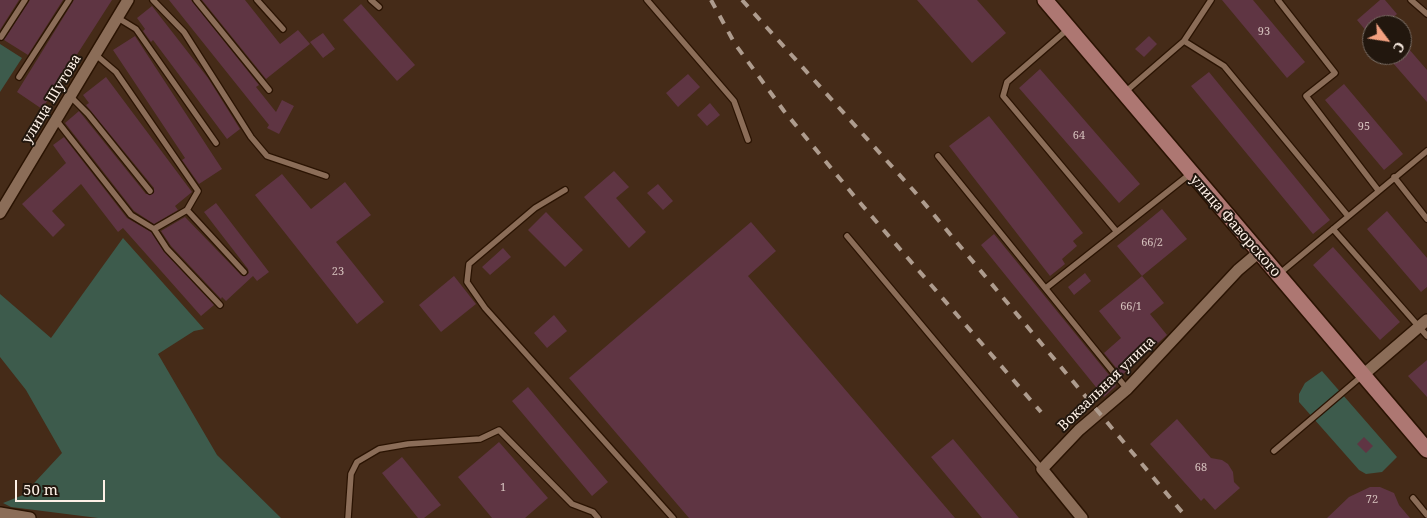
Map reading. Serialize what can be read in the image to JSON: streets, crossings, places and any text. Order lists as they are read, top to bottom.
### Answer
{
  "streets": {
    "street": ["улица Шутова", "улица Фаворского", "Вокзальная улица"]
  },
  "crossings": [
    ["улица Фаворского", "Вокзальная улица"]
  ],
  "house_numbers": [
    "93",
    "95",
    "64",
    "66/2",
    "23",
    "66/1",
    "68",
    "1",
    "72"
  ],
  "scale_bar": "50 m",
  "north": "bottom right"
}
